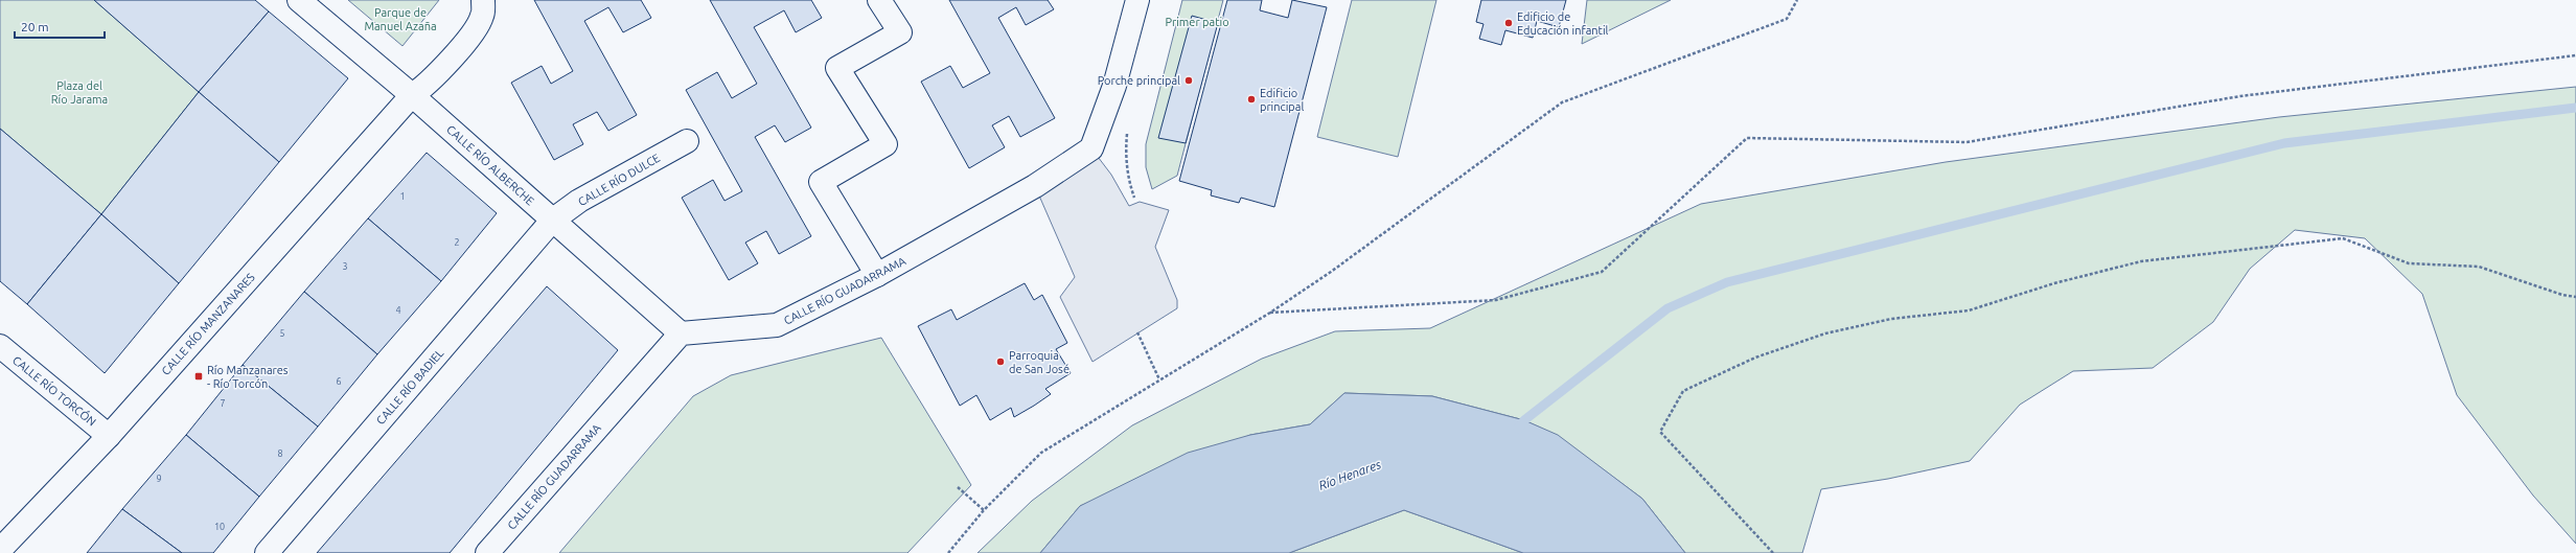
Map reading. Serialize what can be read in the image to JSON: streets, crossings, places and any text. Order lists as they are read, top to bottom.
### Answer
{
  "streets": {
    "street": [
      "CALLE RÍO ALBERCHE",
      "CALLE RÍO DULCE",
      "CALLE RÍO GUADARRAMA",
      "CALLE RÍO MANZANARES",
      "CALLE RÍO BADIEL",
      "CALLE RÍO TORCÓN"
    ]
  },
  "crossings": [
    ["CALLE RÍO ALBERCHE", "CALLE RÍO DULCE"],
    ["CALLE RÍO ALBERCHE", "CALLE RÍO GUADARRAMA"],
    ["CALLE RÍO ALBERCHE", "CALLE RÍO MANZANARES"],
    ["CALLE RÍO ALBERCHE", "CALLE RÍO BADIEL"],
    ["CALLE RÍO DULCE", "CALLE RÍO BADIEL"],
    ["CALLE RÍO MANZANARES", "CALLE RÍO TORCÓN"]
  ],
  "water": ["Río Henares"],
  "parks": ["Parque de Manuel Azaña", "Primer patio", "Plaza del Río Jarama"],
  "places": {
    "other": [
      "Edificio de Educación infantil",
      "Porche principal",
      "Edificio principal",
      "Parroquia de San José"
    ],
    "transit": ["Río Manzanares - Río Torcón"]
  },
  "house_numbers": [
    "1",
    "2",
    "3",
    "4",
    "5",
    "6",
    "7",
    "8",
    "9",
    "10"
  ],
  "scale_bar": "20 m"
}
